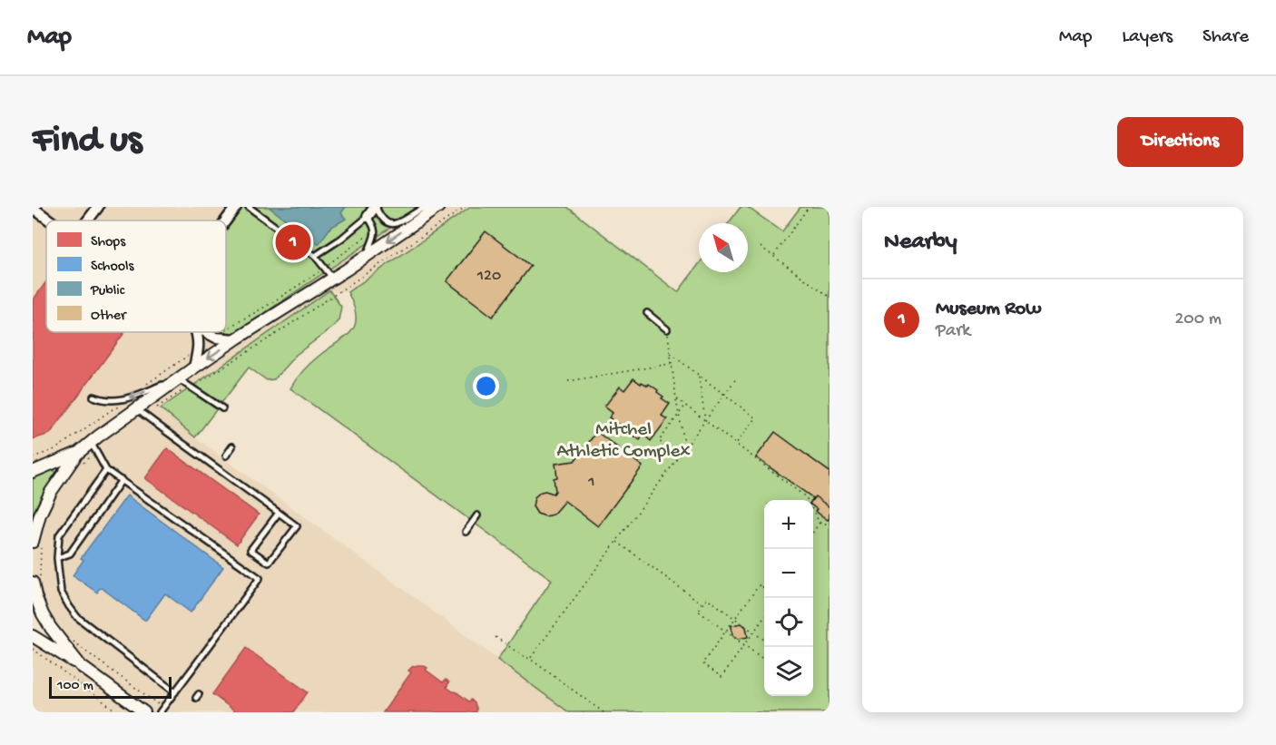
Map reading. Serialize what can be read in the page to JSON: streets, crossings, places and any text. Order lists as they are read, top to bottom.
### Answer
{
  "parks": ["Mitchel Athletic Complex"],
  "house_numbers": ["120", "1"],
  "legend": [
    "Shops",
    "Schools",
    "Public",
    "Other"
  ],
  "scale_bar": "100 m",
  "north": "top left",
  "page": {
    "header": "Map",
    "nav": ["Map", "Layers", "Share"],
    "buttons": "Directions",
    "title": "Find us",
    "heading": "Nearby",
    "pins": "1",
    "list": [
      {
        "mark": "1",
        "name": "Museum Row",
        "note": "Park",
        "value": "200 m"
      }
    ],
    "map_buttons": ["+", "−"],
    "scale": "100 m"
  }
}
